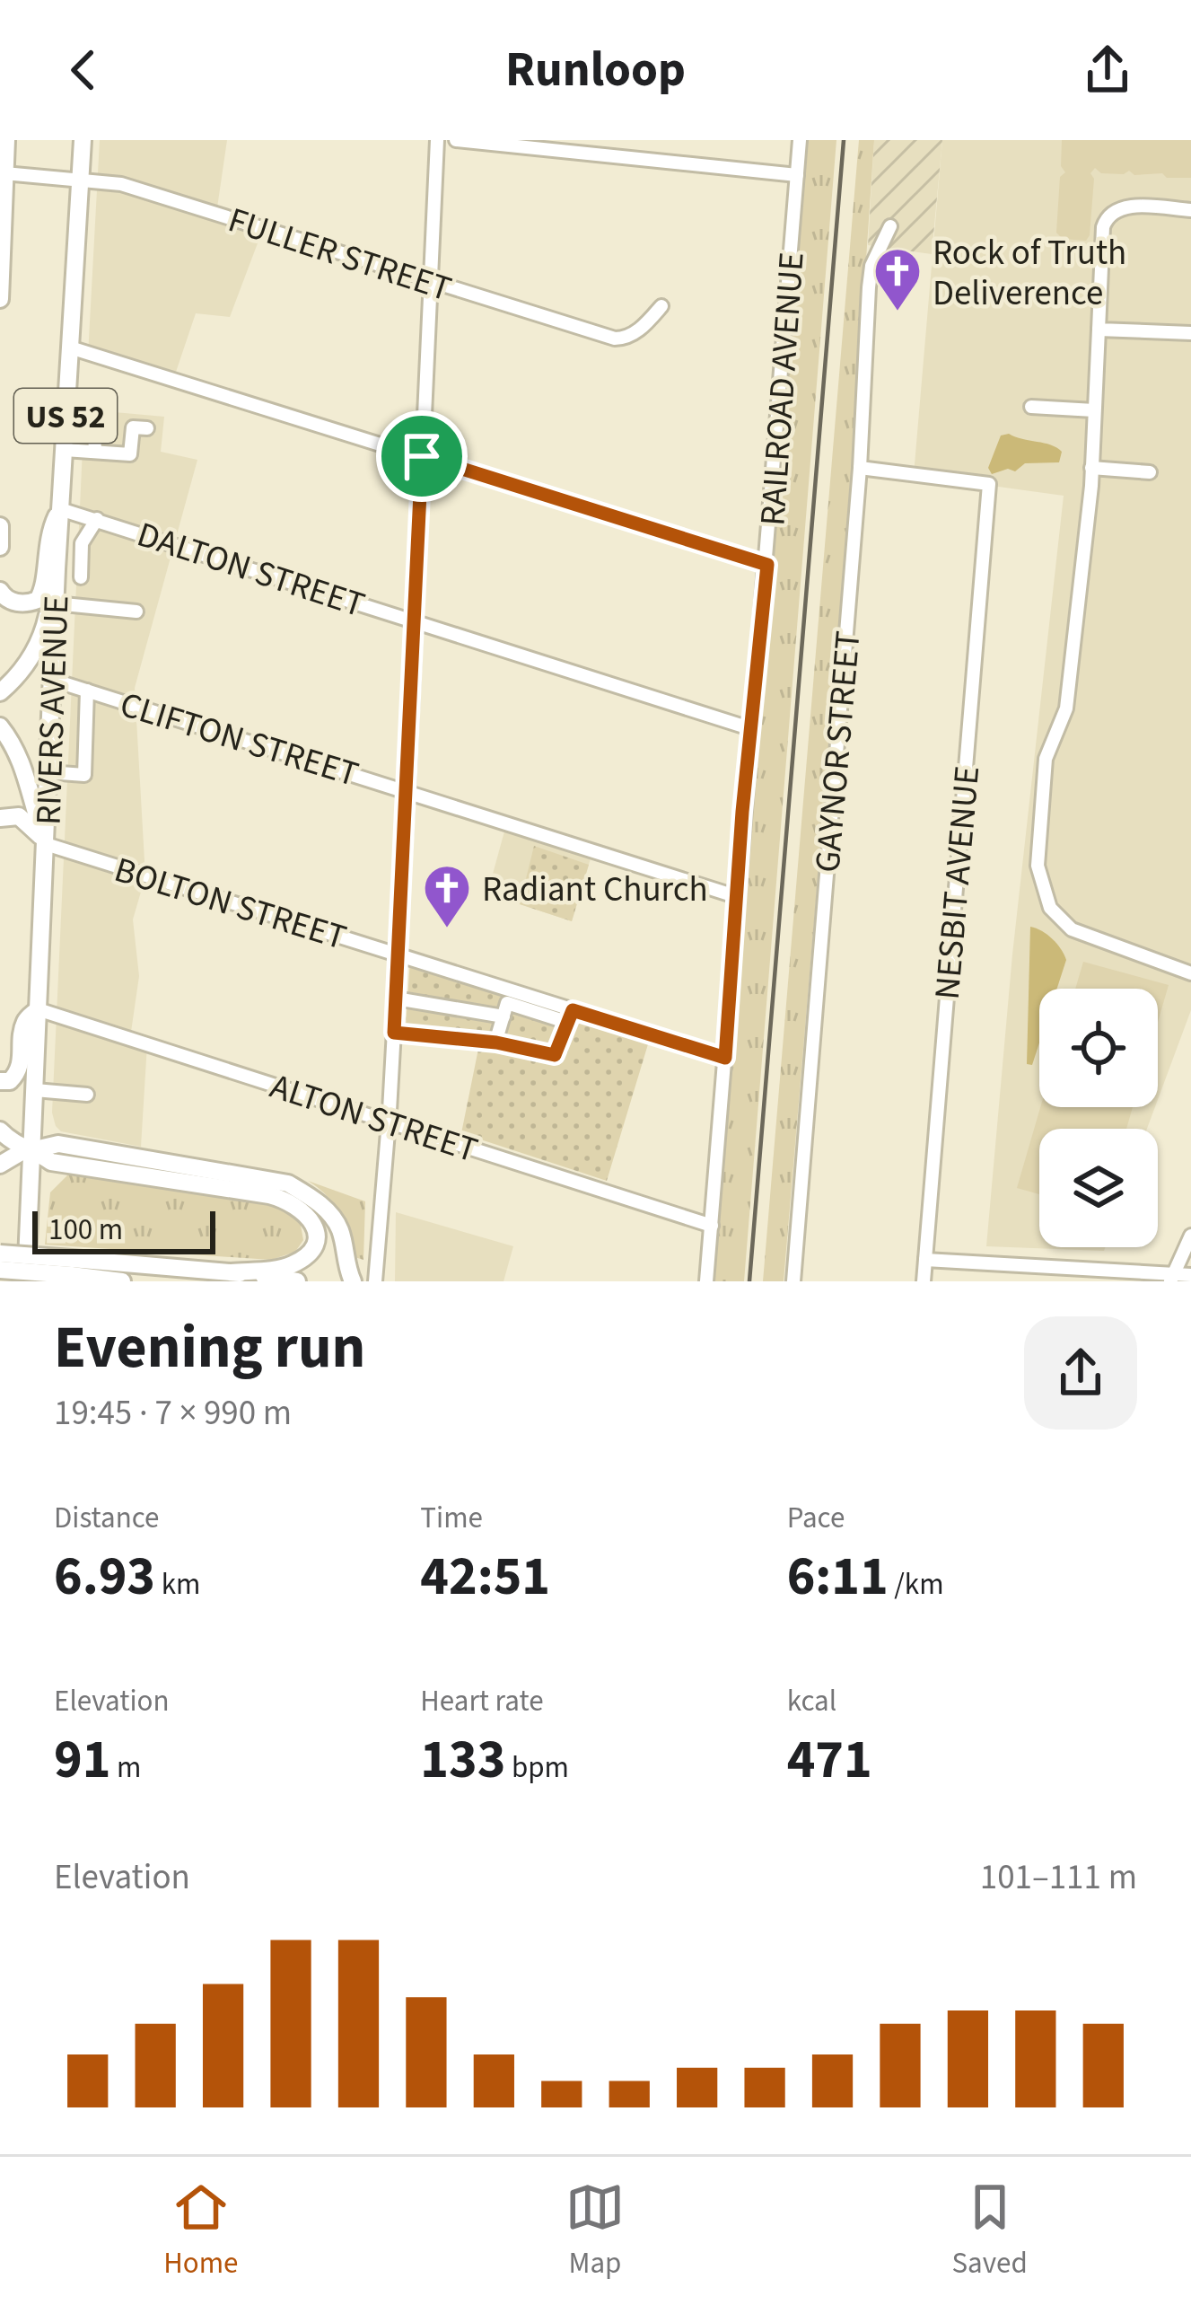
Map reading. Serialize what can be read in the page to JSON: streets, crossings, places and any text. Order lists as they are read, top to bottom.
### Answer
{
  "streets": {
    "main road": ["US 52", "RIVERS AVENUE"],
    "street": [
      "FULLER STREET",
      "RAILROAD AVENUE",
      "DALTON STREET",
      "CLIFTON STREET",
      "GAYNOR STREET",
      "NESBIT AVENUE",
      "BOLTON STREET",
      "ALTON STREET"
    ]
  },
  "crossings": [
    ["FULLER STREET", "RIVERS AVENUE"],
    ["RAILROAD AVENUE", "DALTON STREET"],
    ["RAILROAD AVENUE", "CLIFTON STREET"],
    ["RAILROAD AVENUE", "BOLTON STREET"],
    ["RAILROAD AVENUE", "ALTON STREET"],
    ["DALTON STREET", "RIVERS AVENUE"],
    ["RIVERS AVENUE", "CLIFTON STREET"],
    ["RIVERS AVENUE", "BOLTON STREET"],
    ["RIVERS AVENUE", "ALTON STREET"],
    ["GAYNOR STREET", "NESBIT AVENUE"]
  ],
  "places": {
    "church": ["Rock of Truth Deliverence", "Radiant Church"]
  },
  "scale_bar": "100 m",
  "page": {
    "header": "Runloop",
    "scale": "100 m",
    "heading": ["Evening run", "19:45 · 7 × 990 m"],
    "stats": [
      ["Distance", "6.93 km"],
      ["Time", "42:51"],
      ["Pace", "6:11 /km"],
      ["Elevation", "91 m"],
      ["Heart rate", "133 bpm"],
      ["kcal", "471"]
    ],
    "chart": ["Elevation", "101–111 m"],
    "tabs": ["Home", "Map", "Saved"]
  }
}
